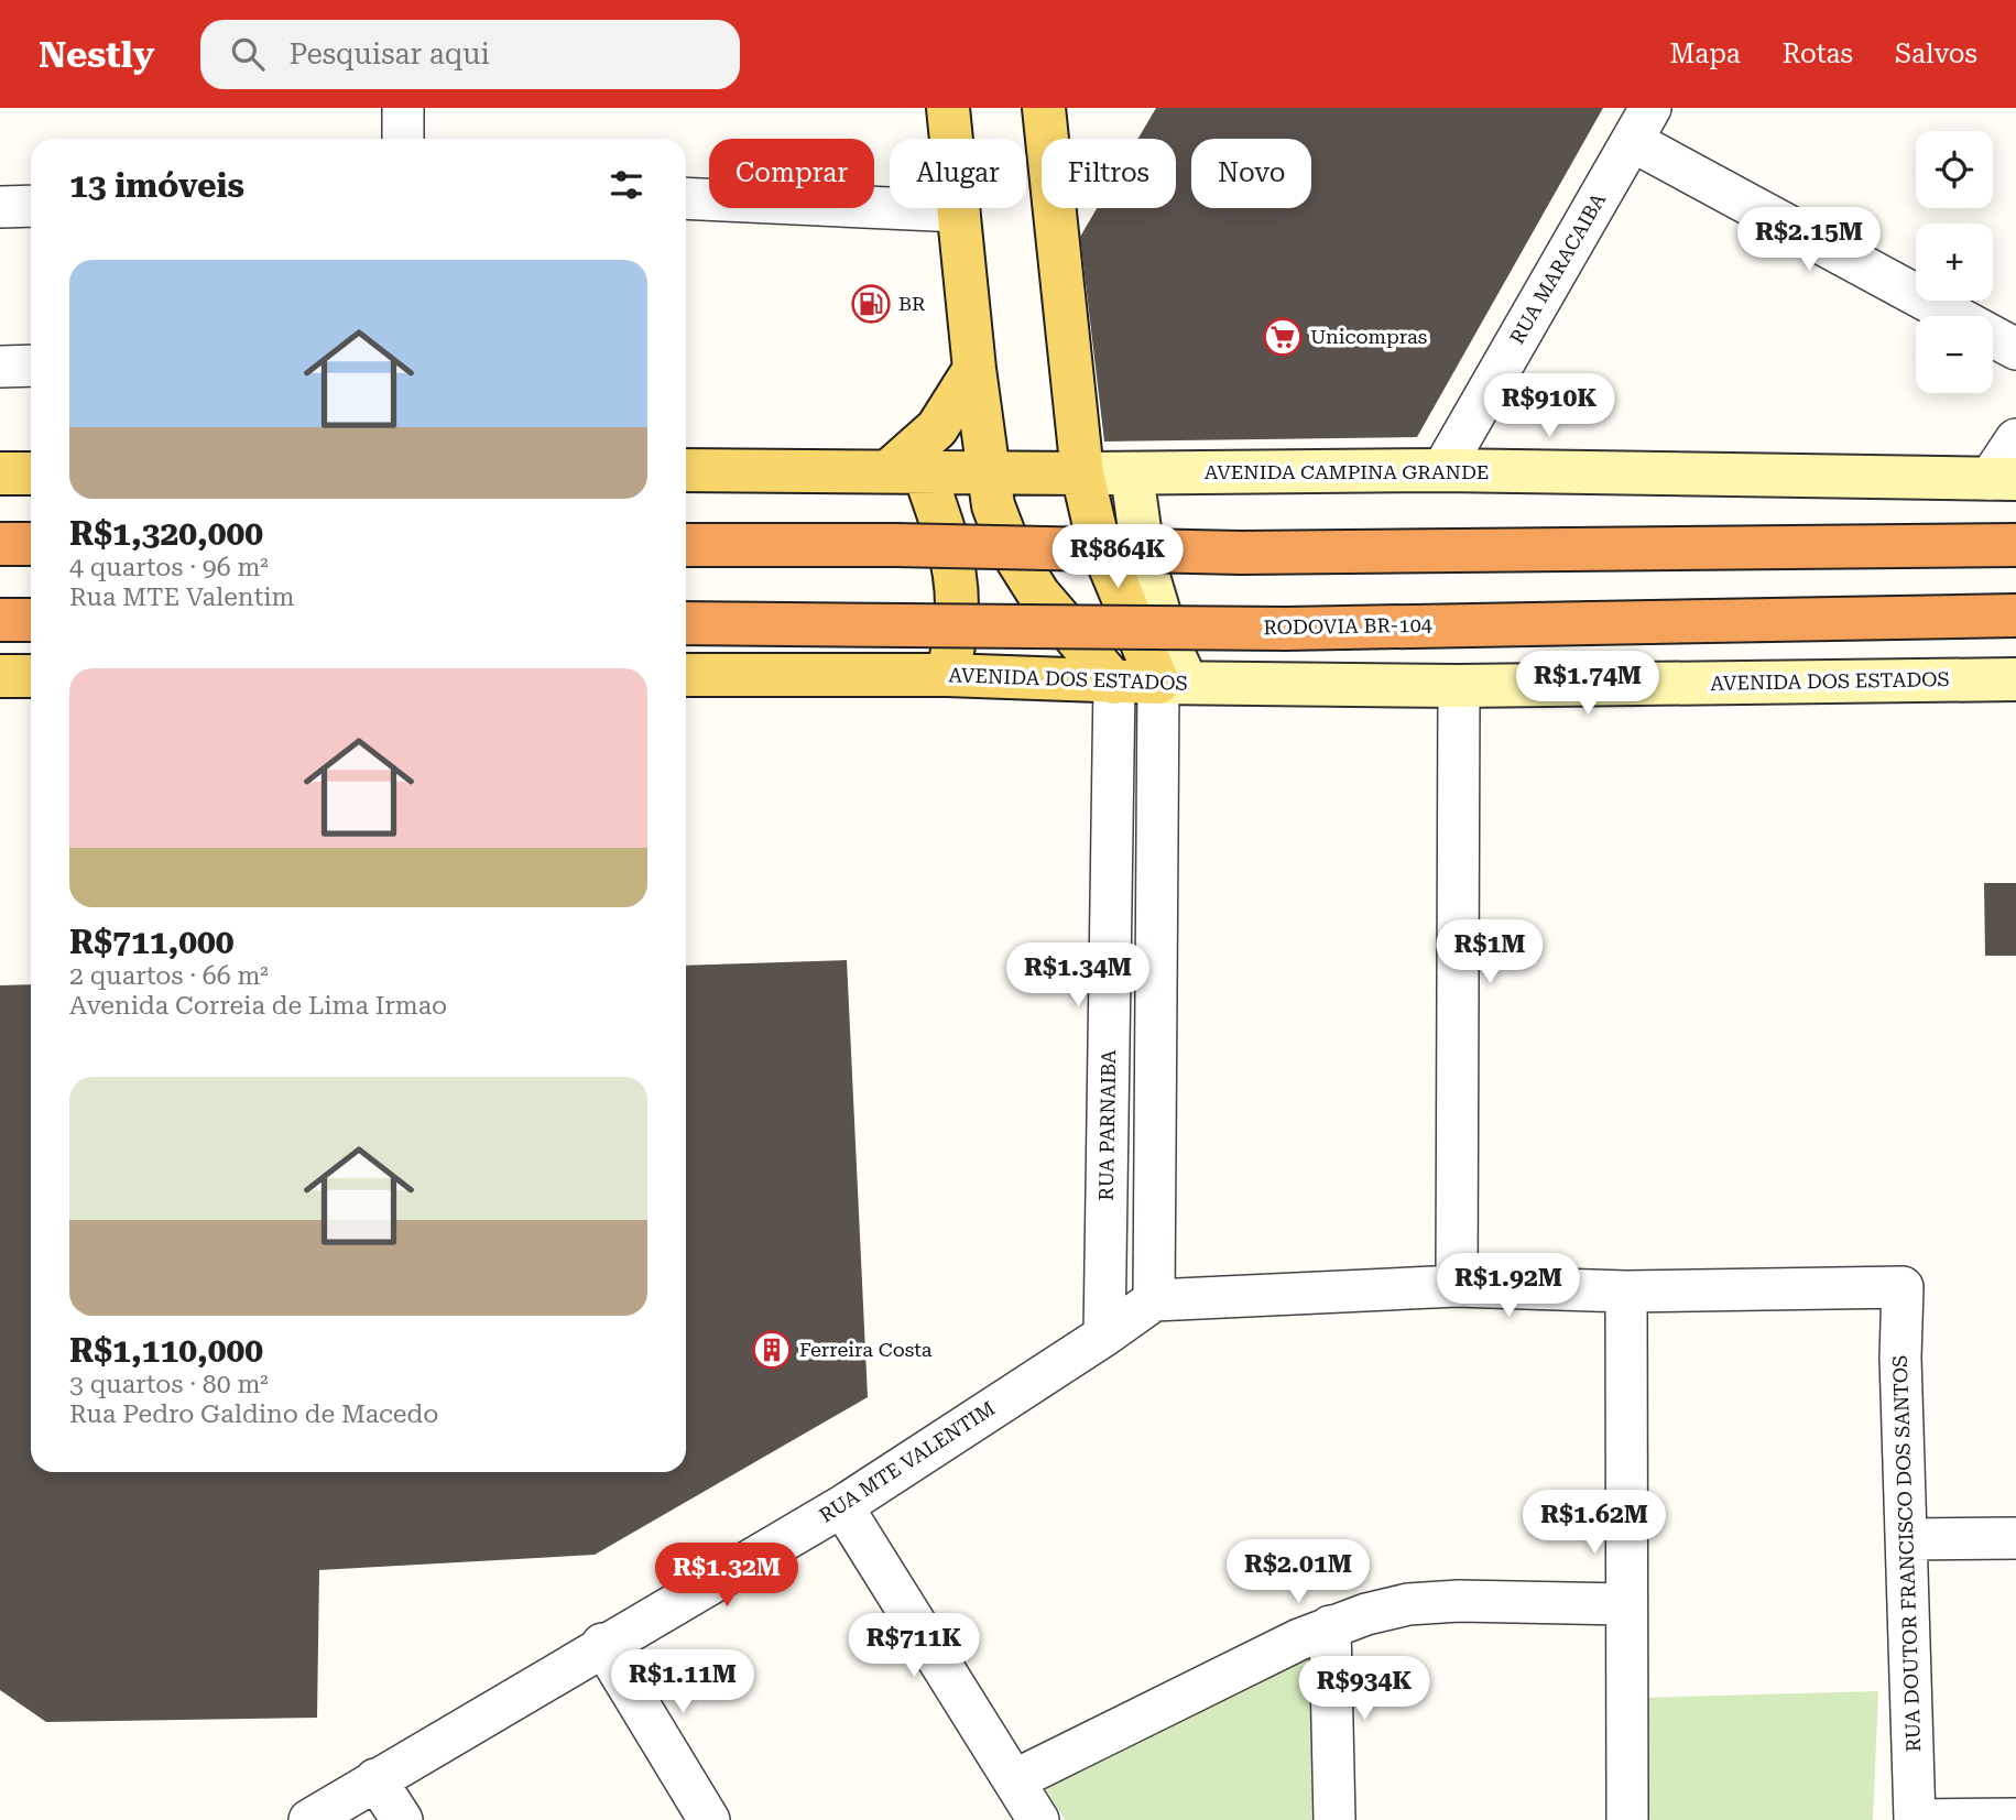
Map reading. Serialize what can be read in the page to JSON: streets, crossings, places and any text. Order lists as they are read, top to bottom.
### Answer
{
  "streets": {
    "highway": ["RODOVIA BR-104"],
    "main road": ["AVENIDA CAMPINA GRANDE", "AVENIDA DOS ESTADOS"],
    "street": [
      "RUA MARACAIBA",
      "RUA PARNAIBA",
      "RUA MTE VALENTIM",
      "RUA DOUTOR FRANCISCO DOS SANTOS"
    ]
  },
  "crossings": [
    ["RUA MARACAIBA", "AVENIDA CAMPINA GRANDE"],
    ["AVENIDA DOS ESTADOS", "RUA PARNAIBA"],
    ["RUA PARNAIBA", "RUA MTE VALENTIM"]
  ],
  "places": {
    "fuel station": ["BR"],
    "supermarket": ["Unicompras"],
    "building": ["Ferreira Costa"]
  },
  "page": {
    "header": "Nestly",
    "search": "Pesquisar aqui",
    "nav": ["Mapa", "Rotas", "Salvos"],
    "map_buttons": ["+", "−"],
    "chip": [
      "Comprar",
      "Alugar",
      "Filtros",
      "Novo"
    ],
    "heading": "13 imóveis",
    "price": [
      "R$2.15M",
      "R$910K",
      "R$864K",
      "R$1.74M",
      "R$1M",
      "R$1.34M",
      "R$1.92M",
      "R$1.62M",
      "R$2.01M",
      "R$1.32M",
      "R$711K",
      "R$1.11M",
      "R$934K"
    ],
    "list": [
      {
        "name": "R$1,320,000",
        "note": "4 quartos · 96 m² · Rua MTE Valentim"
      },
      {
        "name": "R$711,000",
        "note": "2 quartos · 66 m² · Avenida Correia de Lima Irmao"
      },
      {
        "name": "R$1,110,000",
        "note": "3 quartos · 80 m² · Rua Pedro Galdino de Macedo"
      }
    ]
  }
}
